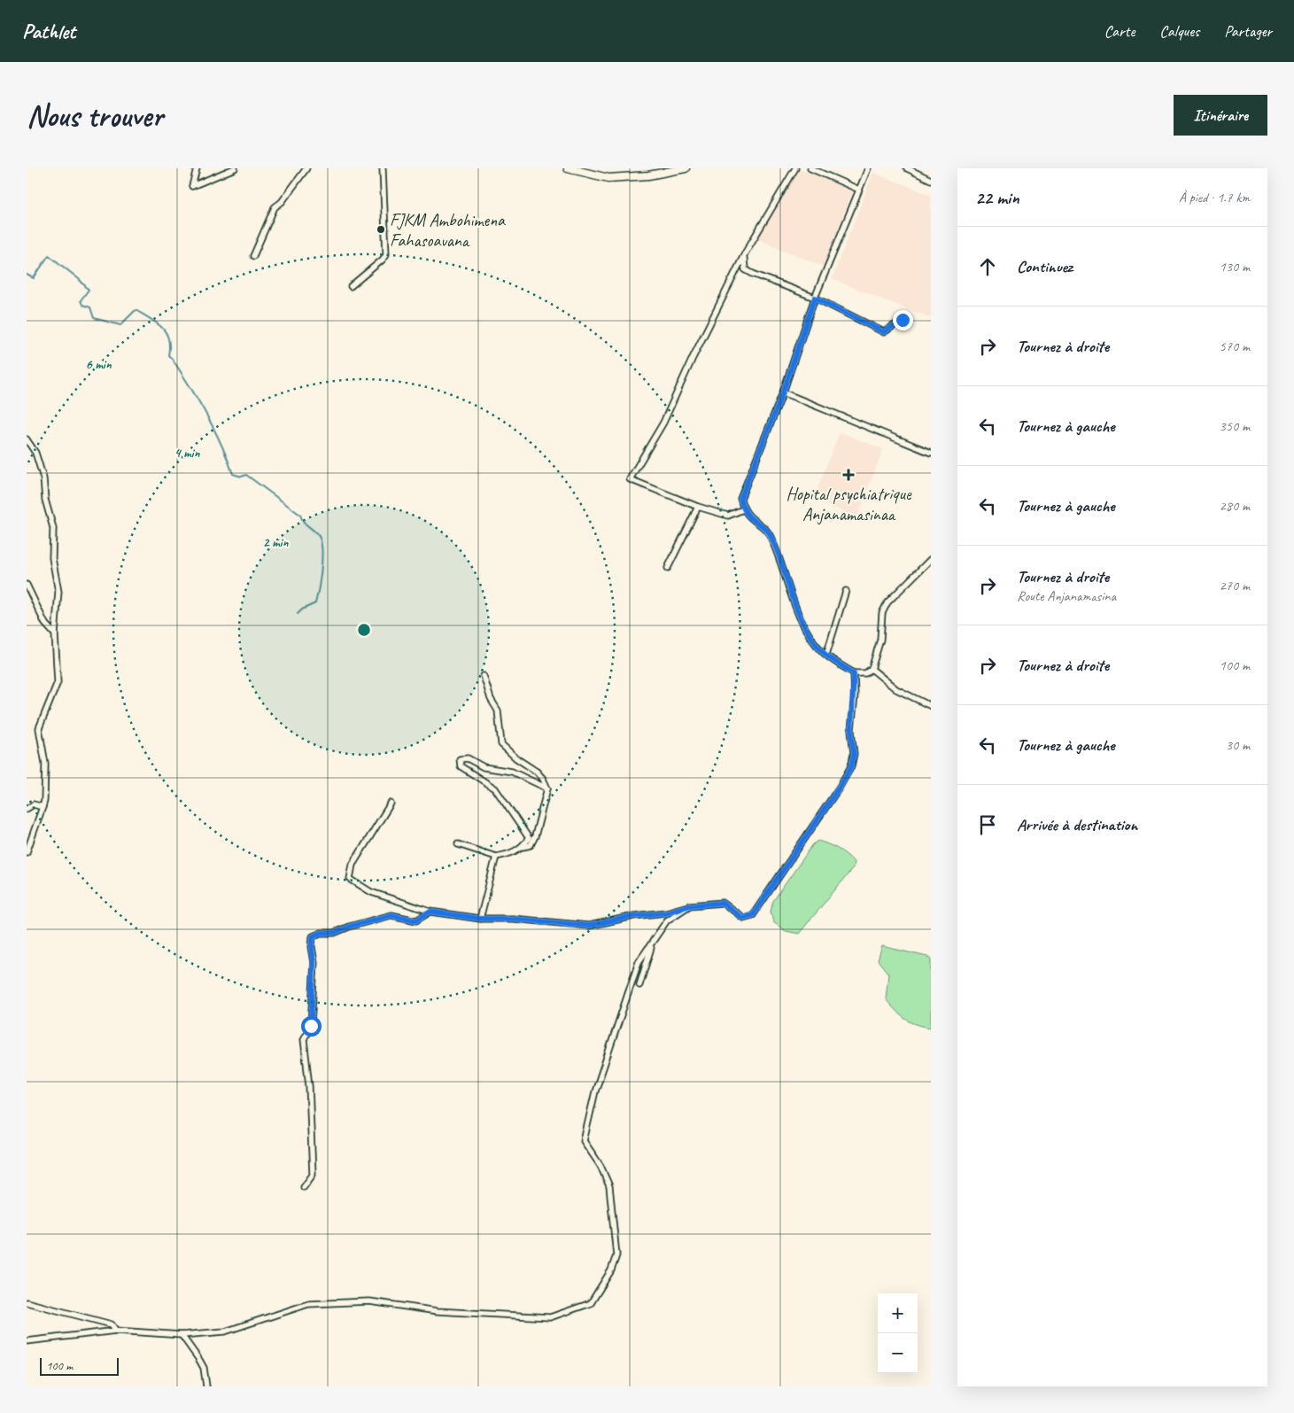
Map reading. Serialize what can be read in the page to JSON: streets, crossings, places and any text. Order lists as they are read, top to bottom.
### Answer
{
  "places": {
    "other": ["FJKM Ambohimena Fahasoavana"],
    "health": ["Hopital psychiatrique Anjanamasinaa"]
  },
  "scale_bar": "100 m",
  "page": {
    "header": "Pathlet",
    "nav": ["Carte", "Calques", "Partager"],
    "buttons": "Itinéraire",
    "title": "Nous trouver",
    "heading": ["22 min", "À pied · 1.7 km"],
    "list": [
      ["Continuez", "130 m"],
      ["Tournez à droite", "570 m"],
      ["Tournez à gauche", "350 m"],
      ["Tournez à gauche", "280 m"],
      ["Tournez à droite", "Route Anjanamasina", "270 m"],
      ["Tournez à droite", "100 m"],
      ["Tournez à gauche", "30 m"],
      "Arrivée à destination"
    ],
    "map_buttons": ["+", "−"],
    "scale": "100 m"
  },
  "rings": ["6 min", "4 min", "2 min"]
}
